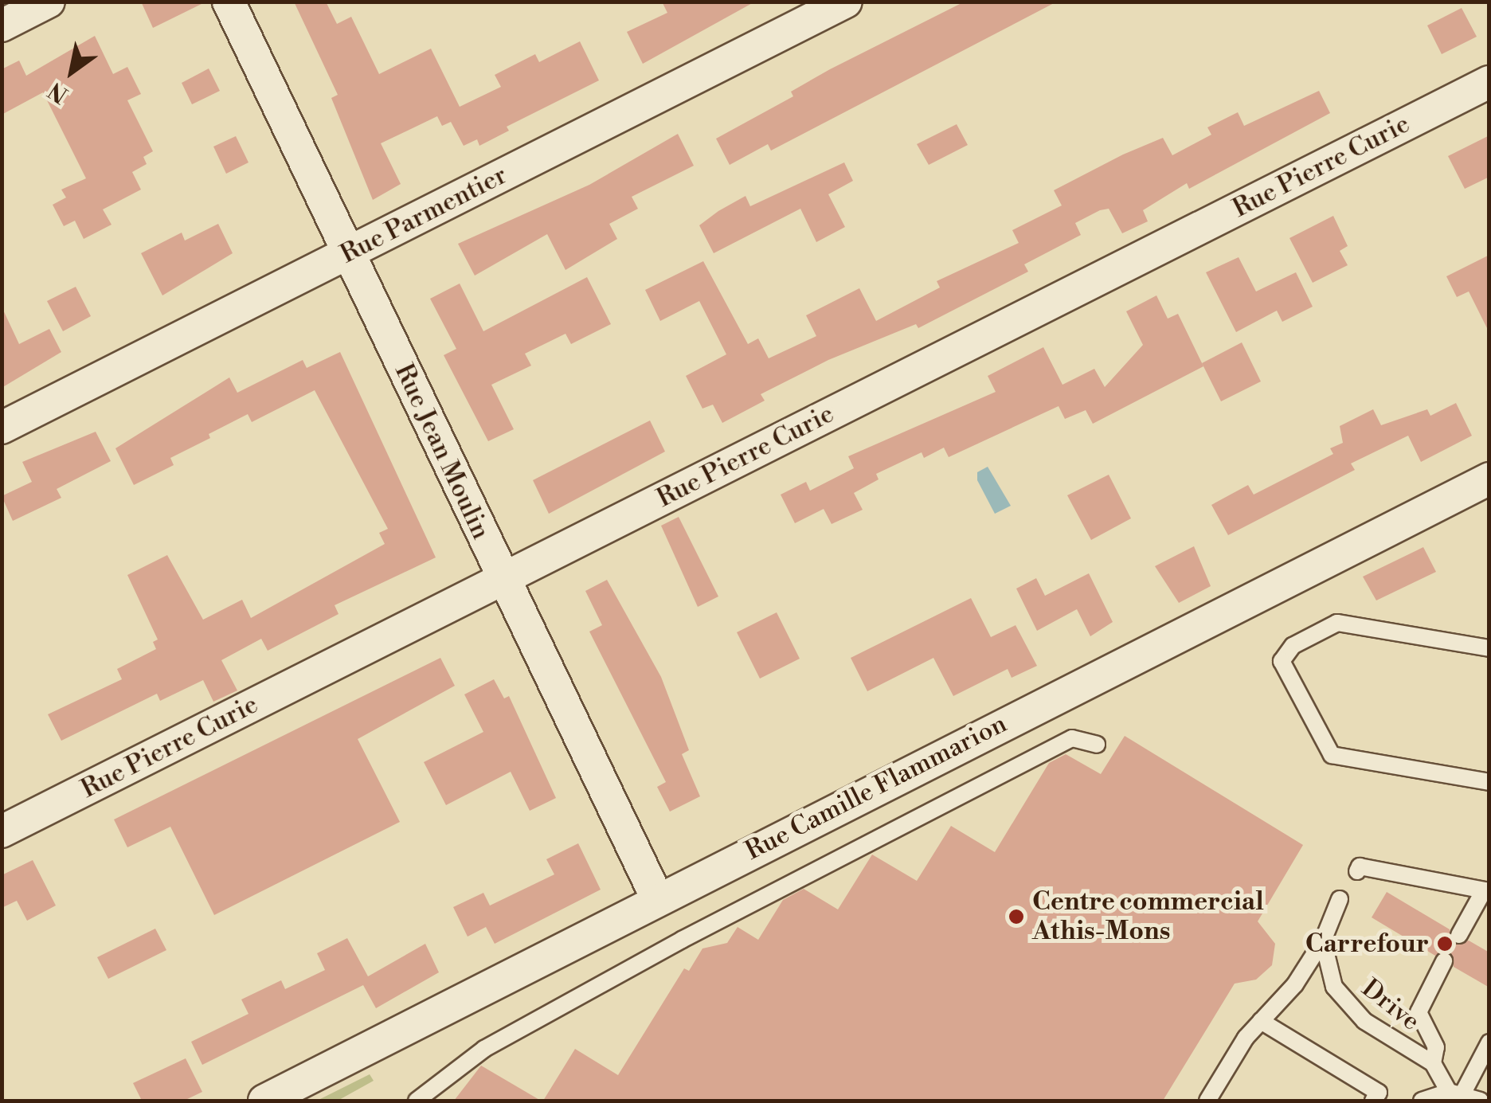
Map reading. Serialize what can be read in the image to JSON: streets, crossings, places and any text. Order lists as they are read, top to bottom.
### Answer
{
  "streets": {
    "street": [
      "Rue Pierre Curie",
      "Rue Parmentier",
      "Rue Jean Moulin",
      "Rue Camille Flammarion"
    ],
    "lane": ["Drive"]
  },
  "crossings": [
    ["Rue Pierre Curie", "Rue Jean Moulin"],
    ["Rue Parmentier", "Rue Jean Moulin"],
    ["Rue Jean Moulin", "Rue Camille Flammarion"]
  ],
  "places": ["Centre commercial Athis-Mons", "Carrefour"],
  "north": "bottom left"
}
